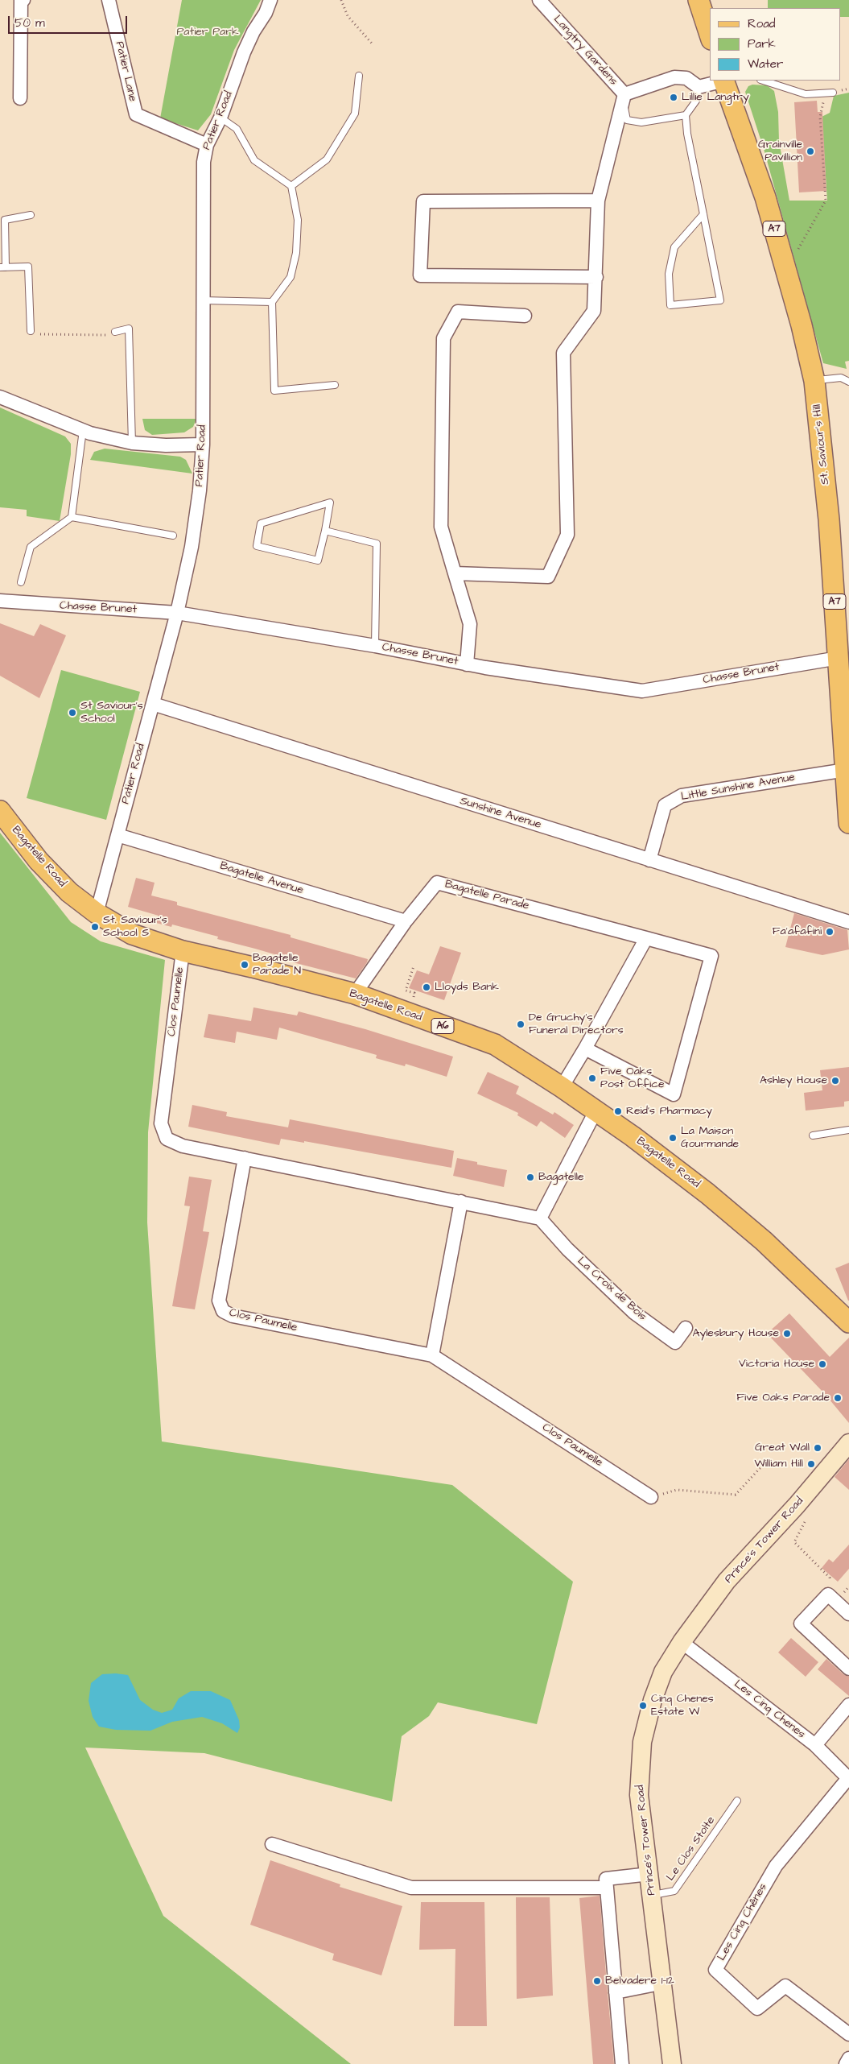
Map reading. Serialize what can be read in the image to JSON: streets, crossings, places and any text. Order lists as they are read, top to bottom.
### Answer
{
  "streets": {
    "main road": [
      "A7",
      "St. Saviour's Hill",
      "Bagatelle Road",
      "A6",
      "Prince's Tower Road"
    ],
    "street": [
      "Langtry Gardens",
      "Patier Lane",
      "Patier Road",
      "Chasse Brunet",
      "Little Sunshine Avenue",
      "Sunshine Avenue",
      "Bagatelle Avenue",
      "Bagatelle Parade",
      "Clos Paumelle",
      "La Croix de Bois",
      "Les Cinq Chenes",
      "Les Cinq Chênes"
    ],
    "lane": ["Le Clos Stolte"]
  },
  "crossings": [
    ["Patier Lane", "Patier Road"],
    ["Patier Road", "Chasse Brunet"],
    ["Patier Road", "Sunshine Avenue"],
    ["Patier Road", "Bagatelle Road"],
    ["Patier Road", "Bagatelle Avenue"],
    ["St. Saviour's Hill", "Chasse Brunet"],
    ["St. Saviour's Hill", "Little Sunshine Avenue"],
    ["Little Sunshine Avenue", "Sunshine Avenue"],
    ["Bagatelle Road", "Bagatelle Parade"],
    ["Bagatelle Road", "Clos Paumelle"],
    ["Bagatelle Avenue", "Bagatelle Parade"],
    ["Clos Paumelle", "La Croix de Bois"],
    ["Prince's Tower Road", "Les Cinq Chenes"],
    ["Prince's Tower Road", "Le Clos Stolte"],
    ["Les Cinq Chenes", "Les Cinq Chênes"]
  ],
  "parks": ["Patier Park"],
  "places": [
    "Lillie Langtry",
    "Grainville Pavillion",
    "St Saviour's School",
    "St. Saviour's School S",
    "Fa'afafini",
    "Bagatelle Parade N",
    "Lloyds Bank",
    "De Gruchy's Funeral Directors",
    "Five Oaks Post Office",
    "Ashley House",
    "Reid's Pharmacy",
    "La Maison Gourmande",
    "Bagatelle",
    "Aylesbury House",
    "Victoria House",
    "Five Oaks Parade",
    "Great Wall",
    "William Hill",
    "Cinq Chenes Estate W",
    "Belvadere 1-12"
  ],
  "legend": ["Road", "Park", "Water"],
  "scale_bar": "50 m"
}
